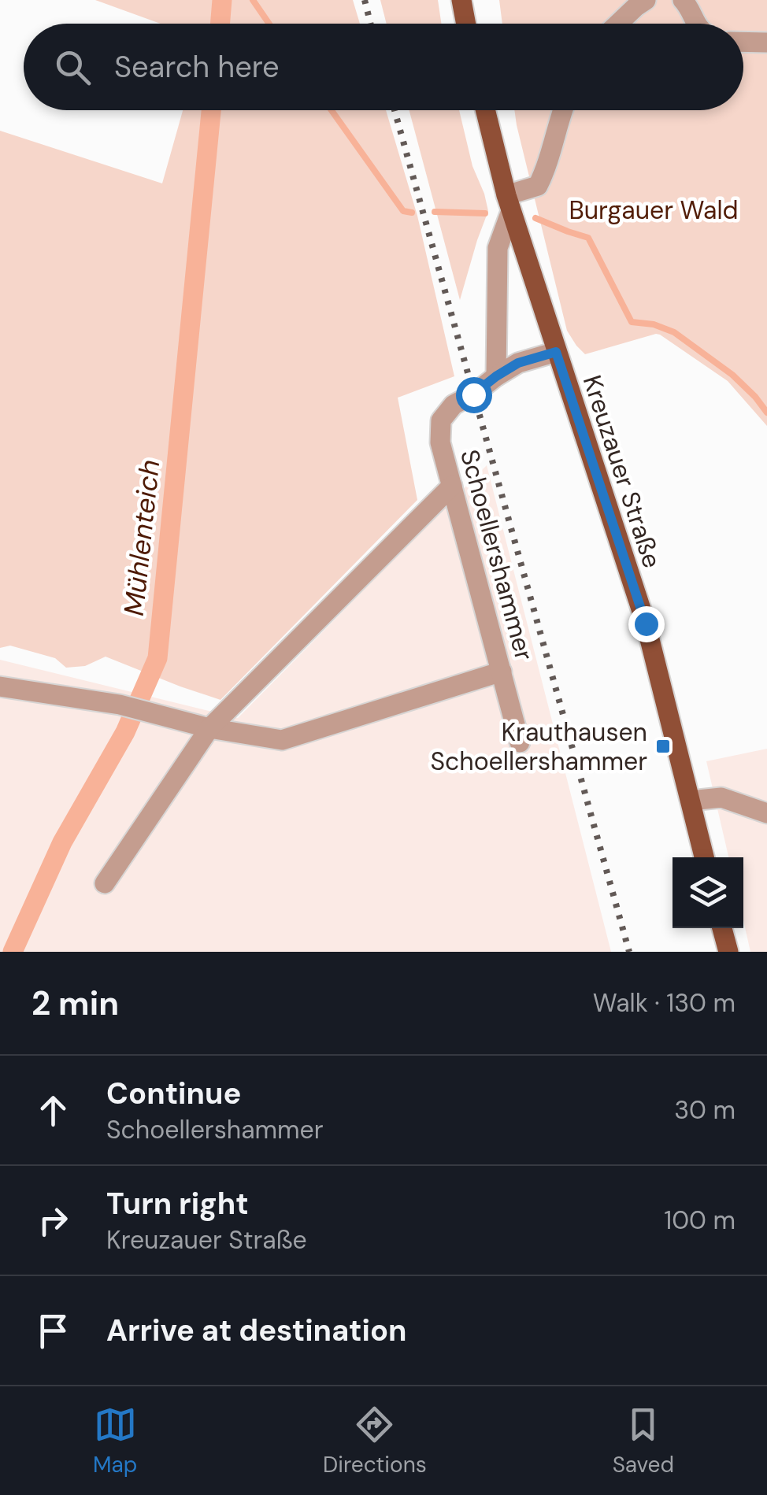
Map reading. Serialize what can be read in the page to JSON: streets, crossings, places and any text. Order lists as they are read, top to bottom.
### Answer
{
  "streets": {
    "main road": ["Kreuzauer Straße"],
    "lane": ["Schoellershammer"]
  },
  "crossings": [
    ["Kreuzauer Straße", "Schoellershammer"]
  ],
  "water": ["Mühlenteich"],
  "parks": ["Burgauer Wald"],
  "places": {
    "transit": ["Krauthausen Schoellershammer"]
  },
  "page": {
    "search": "Search here",
    "heading": ["2 min", "Walk · 130 m"],
    "list": [
      ["Continue", "Schoellershammer", "30 m"],
      ["Turn right", "Kreuzauer Straße", "100 m"],
      "Arrive at destination"
    ],
    "nav": ["Map", "Directions", "Saved"]
  }
}
